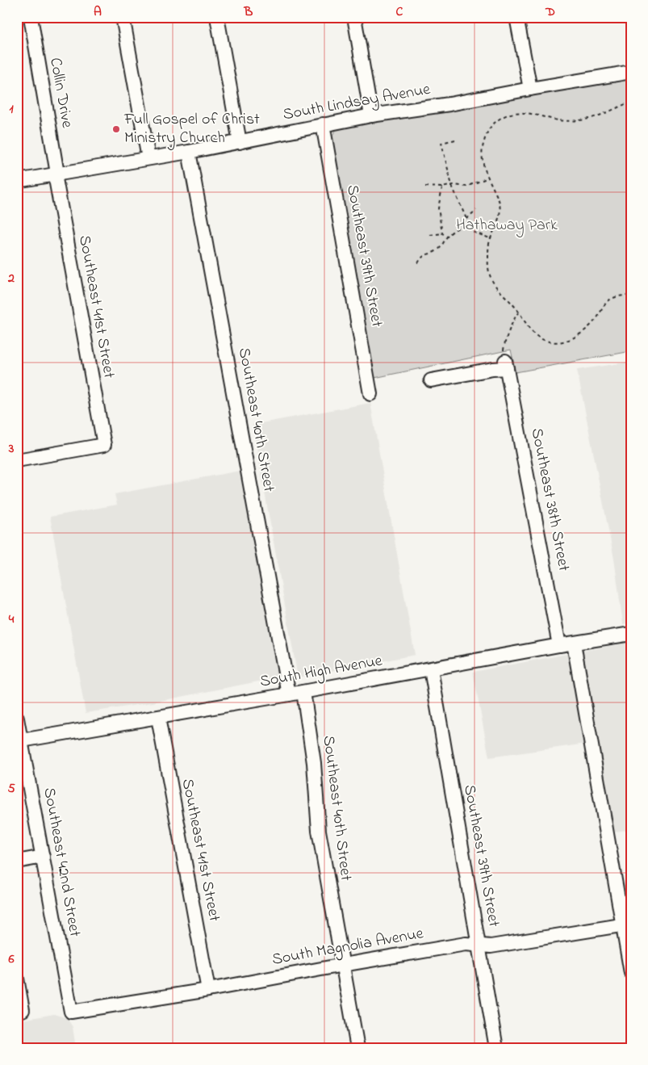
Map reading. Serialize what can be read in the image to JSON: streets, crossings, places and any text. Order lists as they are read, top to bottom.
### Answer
{
  "streets": {
    "street": [
      "Collin Drive",
      "South Lindsay Avenue",
      "Southeast 39th Street",
      "Southeast 41st Street",
      "Southeast 40th Street",
      "Southeast 38th Street",
      "South High Avenue",
      "Southeast 42nd Street",
      "South Magnolia Avenue"
    ]
  },
  "crossings": [
    ["Collin Drive", "South Lindsay Avenue"],
    ["Collin Drive", "Southeast 41st Street"],
    ["South Lindsay Avenue", "Southeast 39th Street"],
    ["South Lindsay Avenue", "Southeast 41st Street"],
    ["South Lindsay Avenue", "Southeast 40th Street"],
    ["Southeast 39th Street", "South High Avenue"],
    ["Southeast 39th Street", "South Magnolia Avenue"],
    ["Southeast 41st Street", "South High Avenue"],
    ["Southeast 41st Street", "South Magnolia Avenue"],
    ["Southeast 40th Street", "South High Avenue"],
    ["Southeast 40th Street", "South Magnolia Avenue"],
    ["Southeast 38th Street", "South High Avenue"],
    ["South High Avenue", "Southeast 42nd Street"],
    ["Southeast 42nd Street", "South Magnolia Avenue"]
  ],
  "parks": ["Hathaway Park"],
  "places": ["Full Gospel of Christ Ministry Church"],
  "grid": {
    "columns": [
      "A",
      "B",
      "C",
      "D"
    ],
    "rows": [
      "1",
      "2",
      "3",
      "4",
      "5",
      "6"
    ]
  }
}
